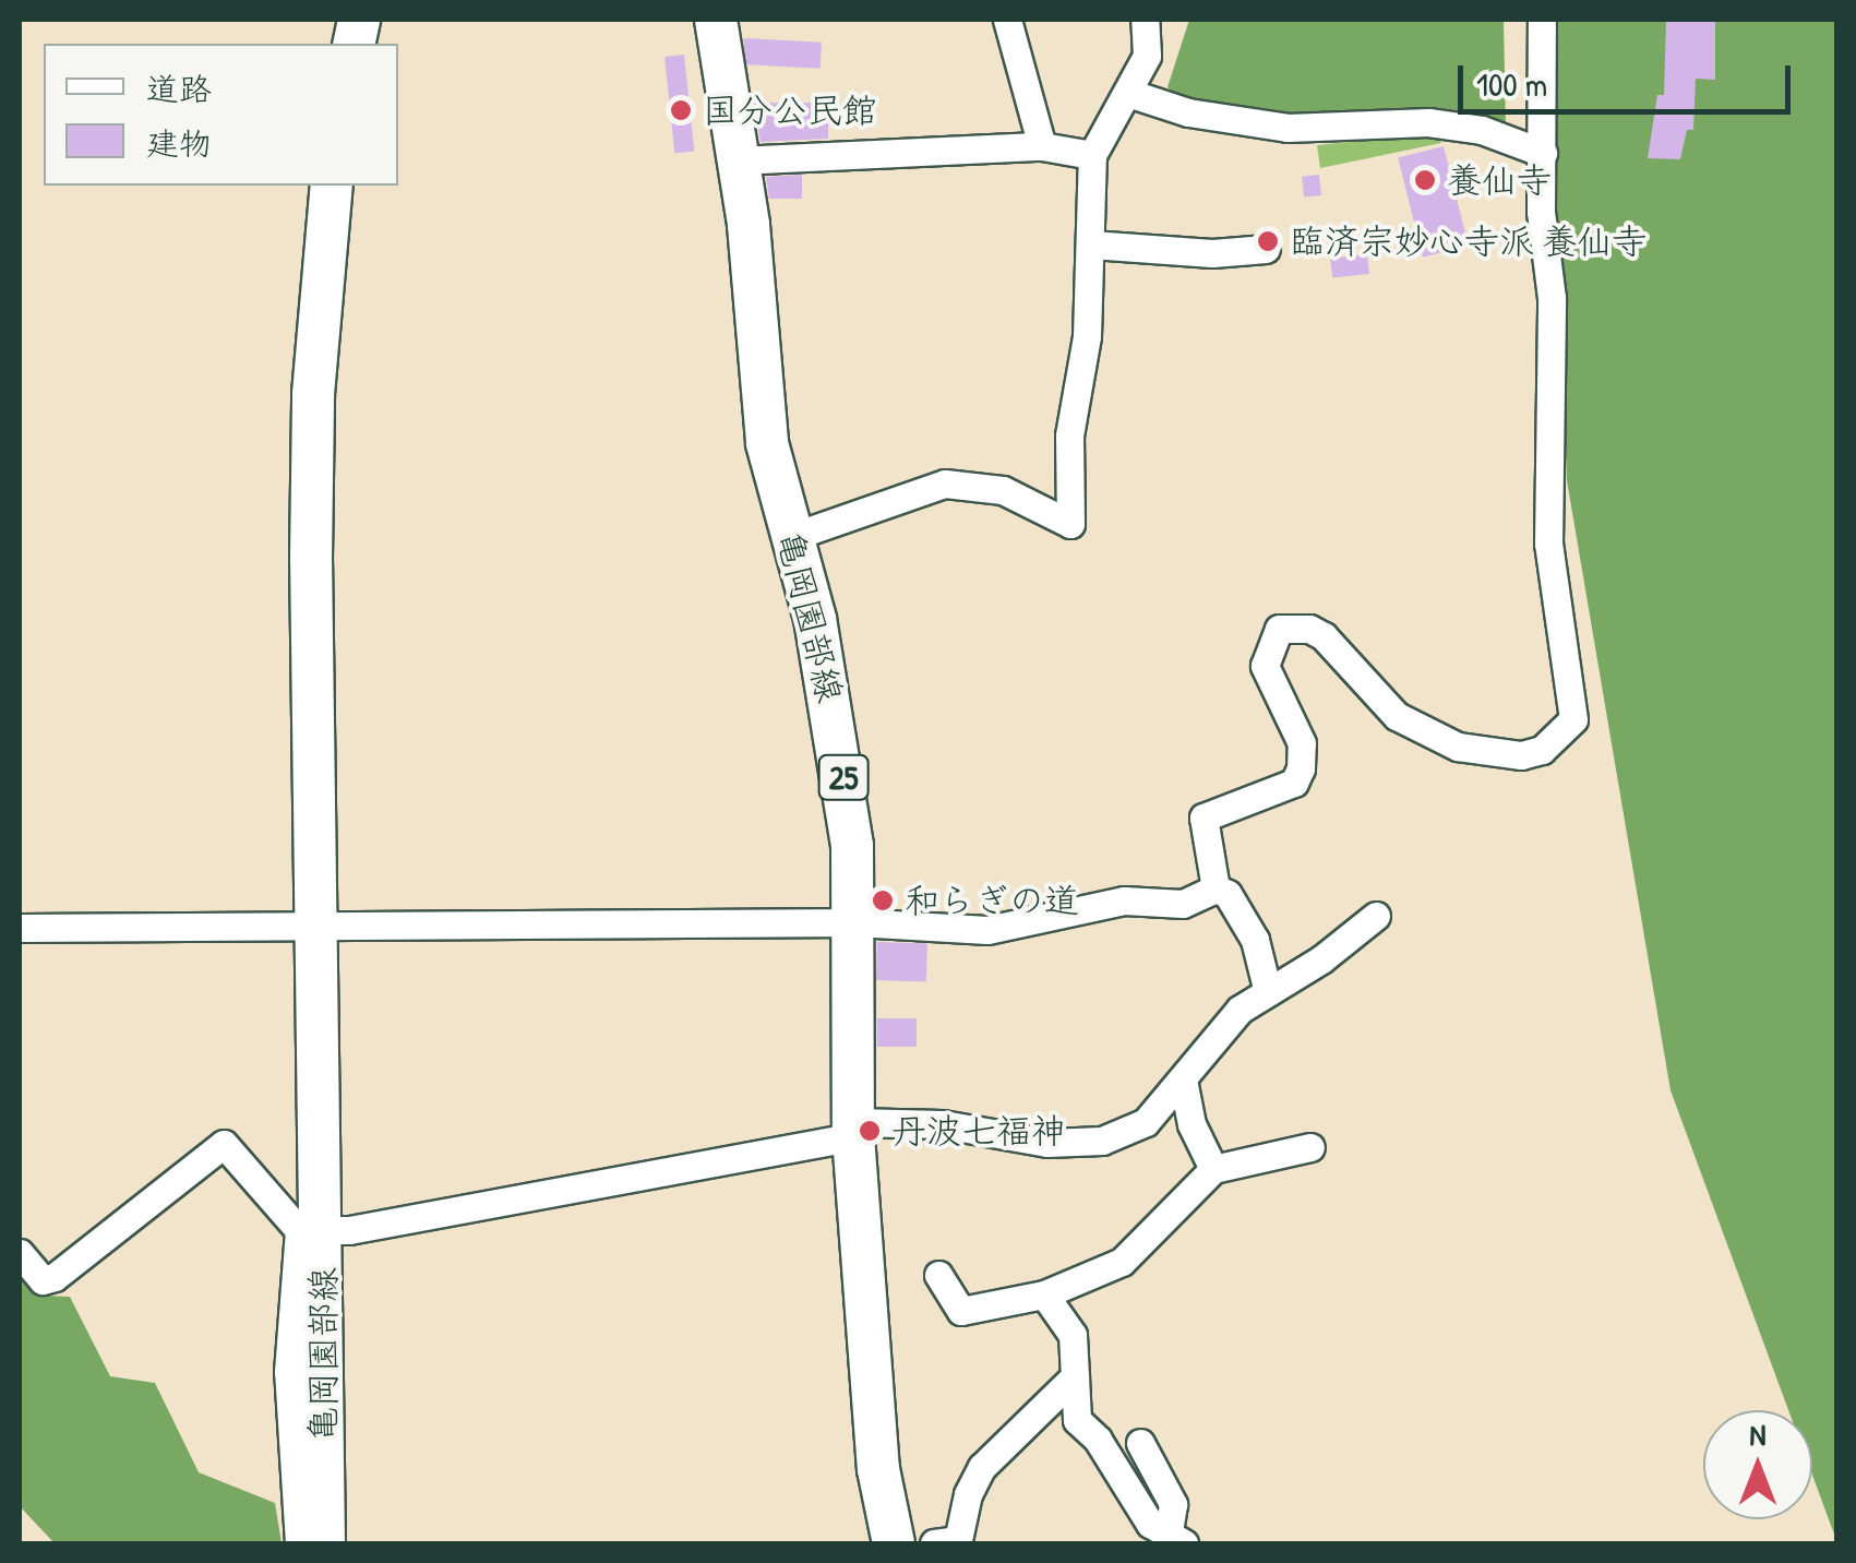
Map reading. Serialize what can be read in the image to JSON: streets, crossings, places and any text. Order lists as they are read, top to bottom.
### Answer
{
  "streets": {
    "main road": ["亀岡園部線", "25"]
  },
  "places": [
    "国分公民館",
    "養仙寺",
    "臨済宗妙心寺派 養仙寺",
    "和らぎの道",
    "丹波七福神"
  ],
  "legend": ["道路", "建物"],
  "scale_bar": "100 m",
  "north": "top"
}
